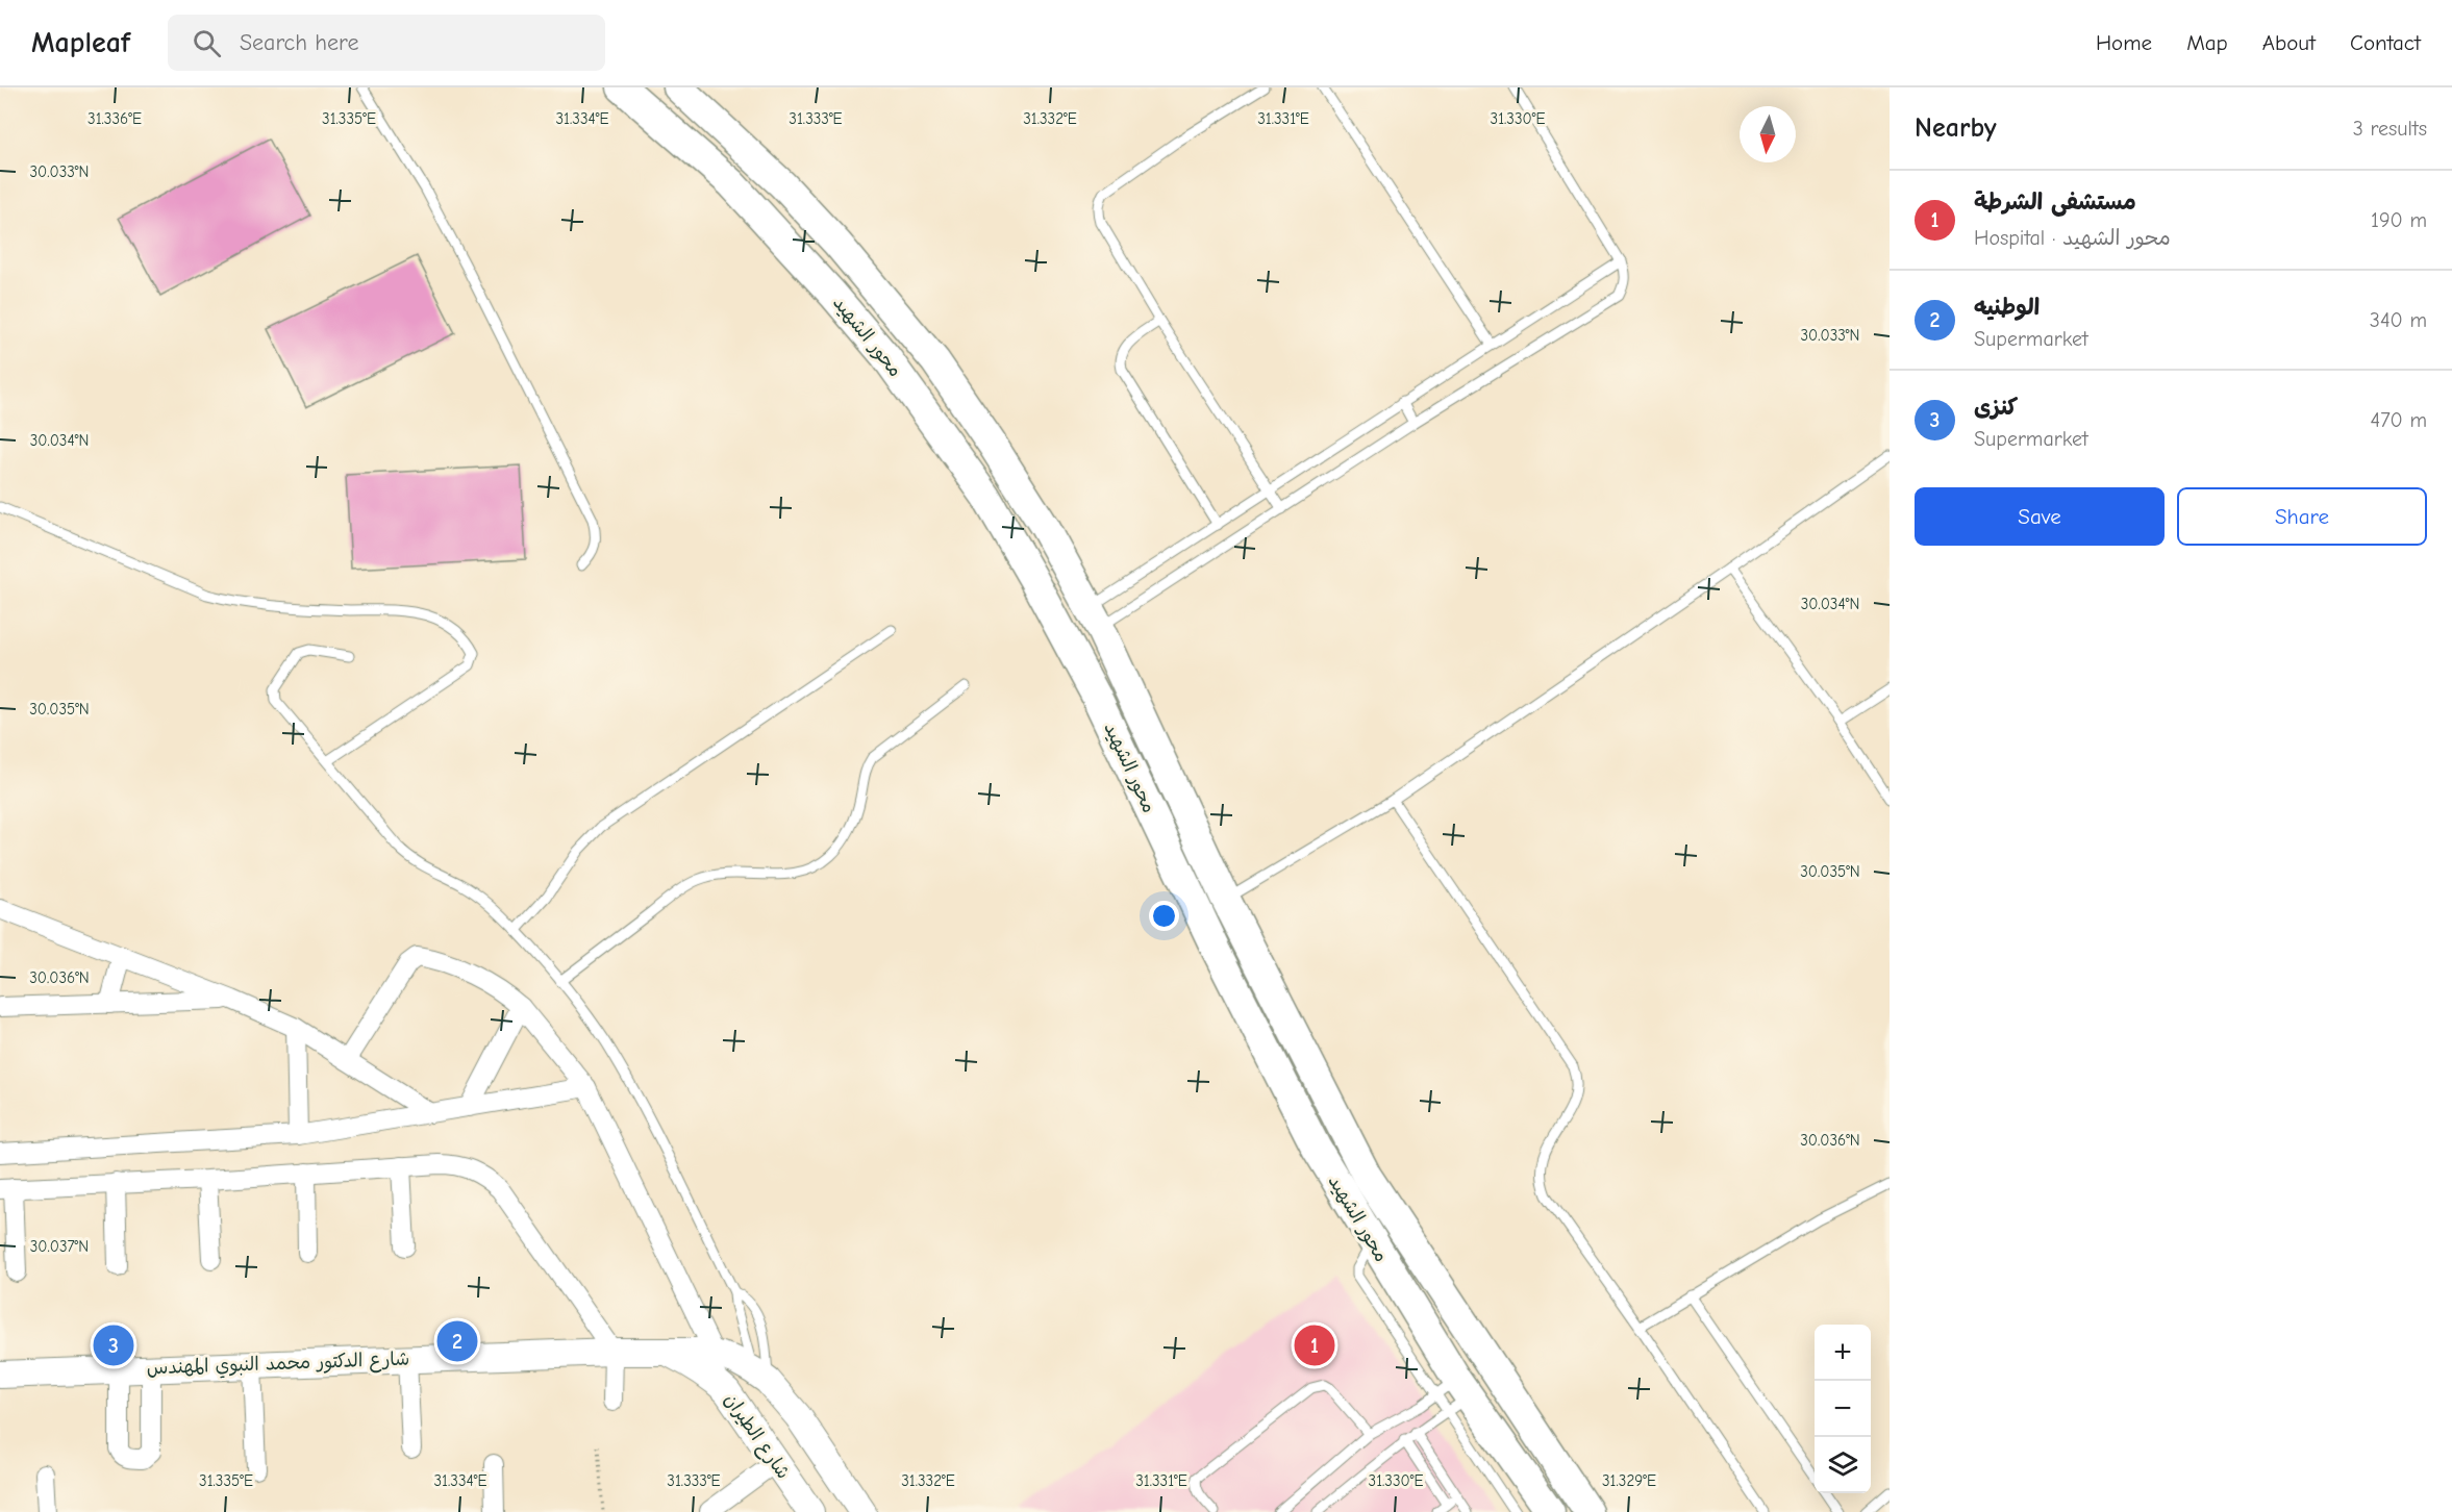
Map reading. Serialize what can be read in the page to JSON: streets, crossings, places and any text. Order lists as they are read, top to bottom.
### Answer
{
  "streets": {
    "main road": ["محور الشهيد", "شارع الدكتور محمد النبوي المهندس", "شارع الطيران"]
  },
  "crossings": [
    ["شارع الدكتور محمد النبوي المهندس", "شارع الطيران"]
  ],
  "north": "bottom",
  "page": {
    "header": "Mapleaf",
    "search": "Search here",
    "nav": [
      "Home",
      "Map",
      "About",
      "Contact"
    ],
    "heading": ["Nearby", "3 results"],
    "list": [
      {
        "mark": "1",
        "name": "مستشفى الشرطة",
        "note": "Hospital · محور الشهيد",
        "value": "190 m"
      },
      {
        "mark": "2",
        "name": "الوطنيه",
        "note": "Supermarket",
        "value": "340 m"
      },
      {
        "mark": "3",
        "name": "كنزى",
        "note": "Supermarket",
        "value": "470 m"
      }
    ],
    "buttons": ["Save", "Share"],
    "pins": ["2", "1", "3"],
    "map_buttons": ["+", "−"]
  },
  "coordinates": [
    "31.336°E",
    "31.335°E",
    "31.333°E",
    "31.332°E",
    "31.331°E",
    "31.334°E",
    "31.330°E",
    "30.033°N",
    "30.034°N",
    "30.035°N",
    "30.036°N",
    "30.037°N",
    "31.329°E"
  ]
}
